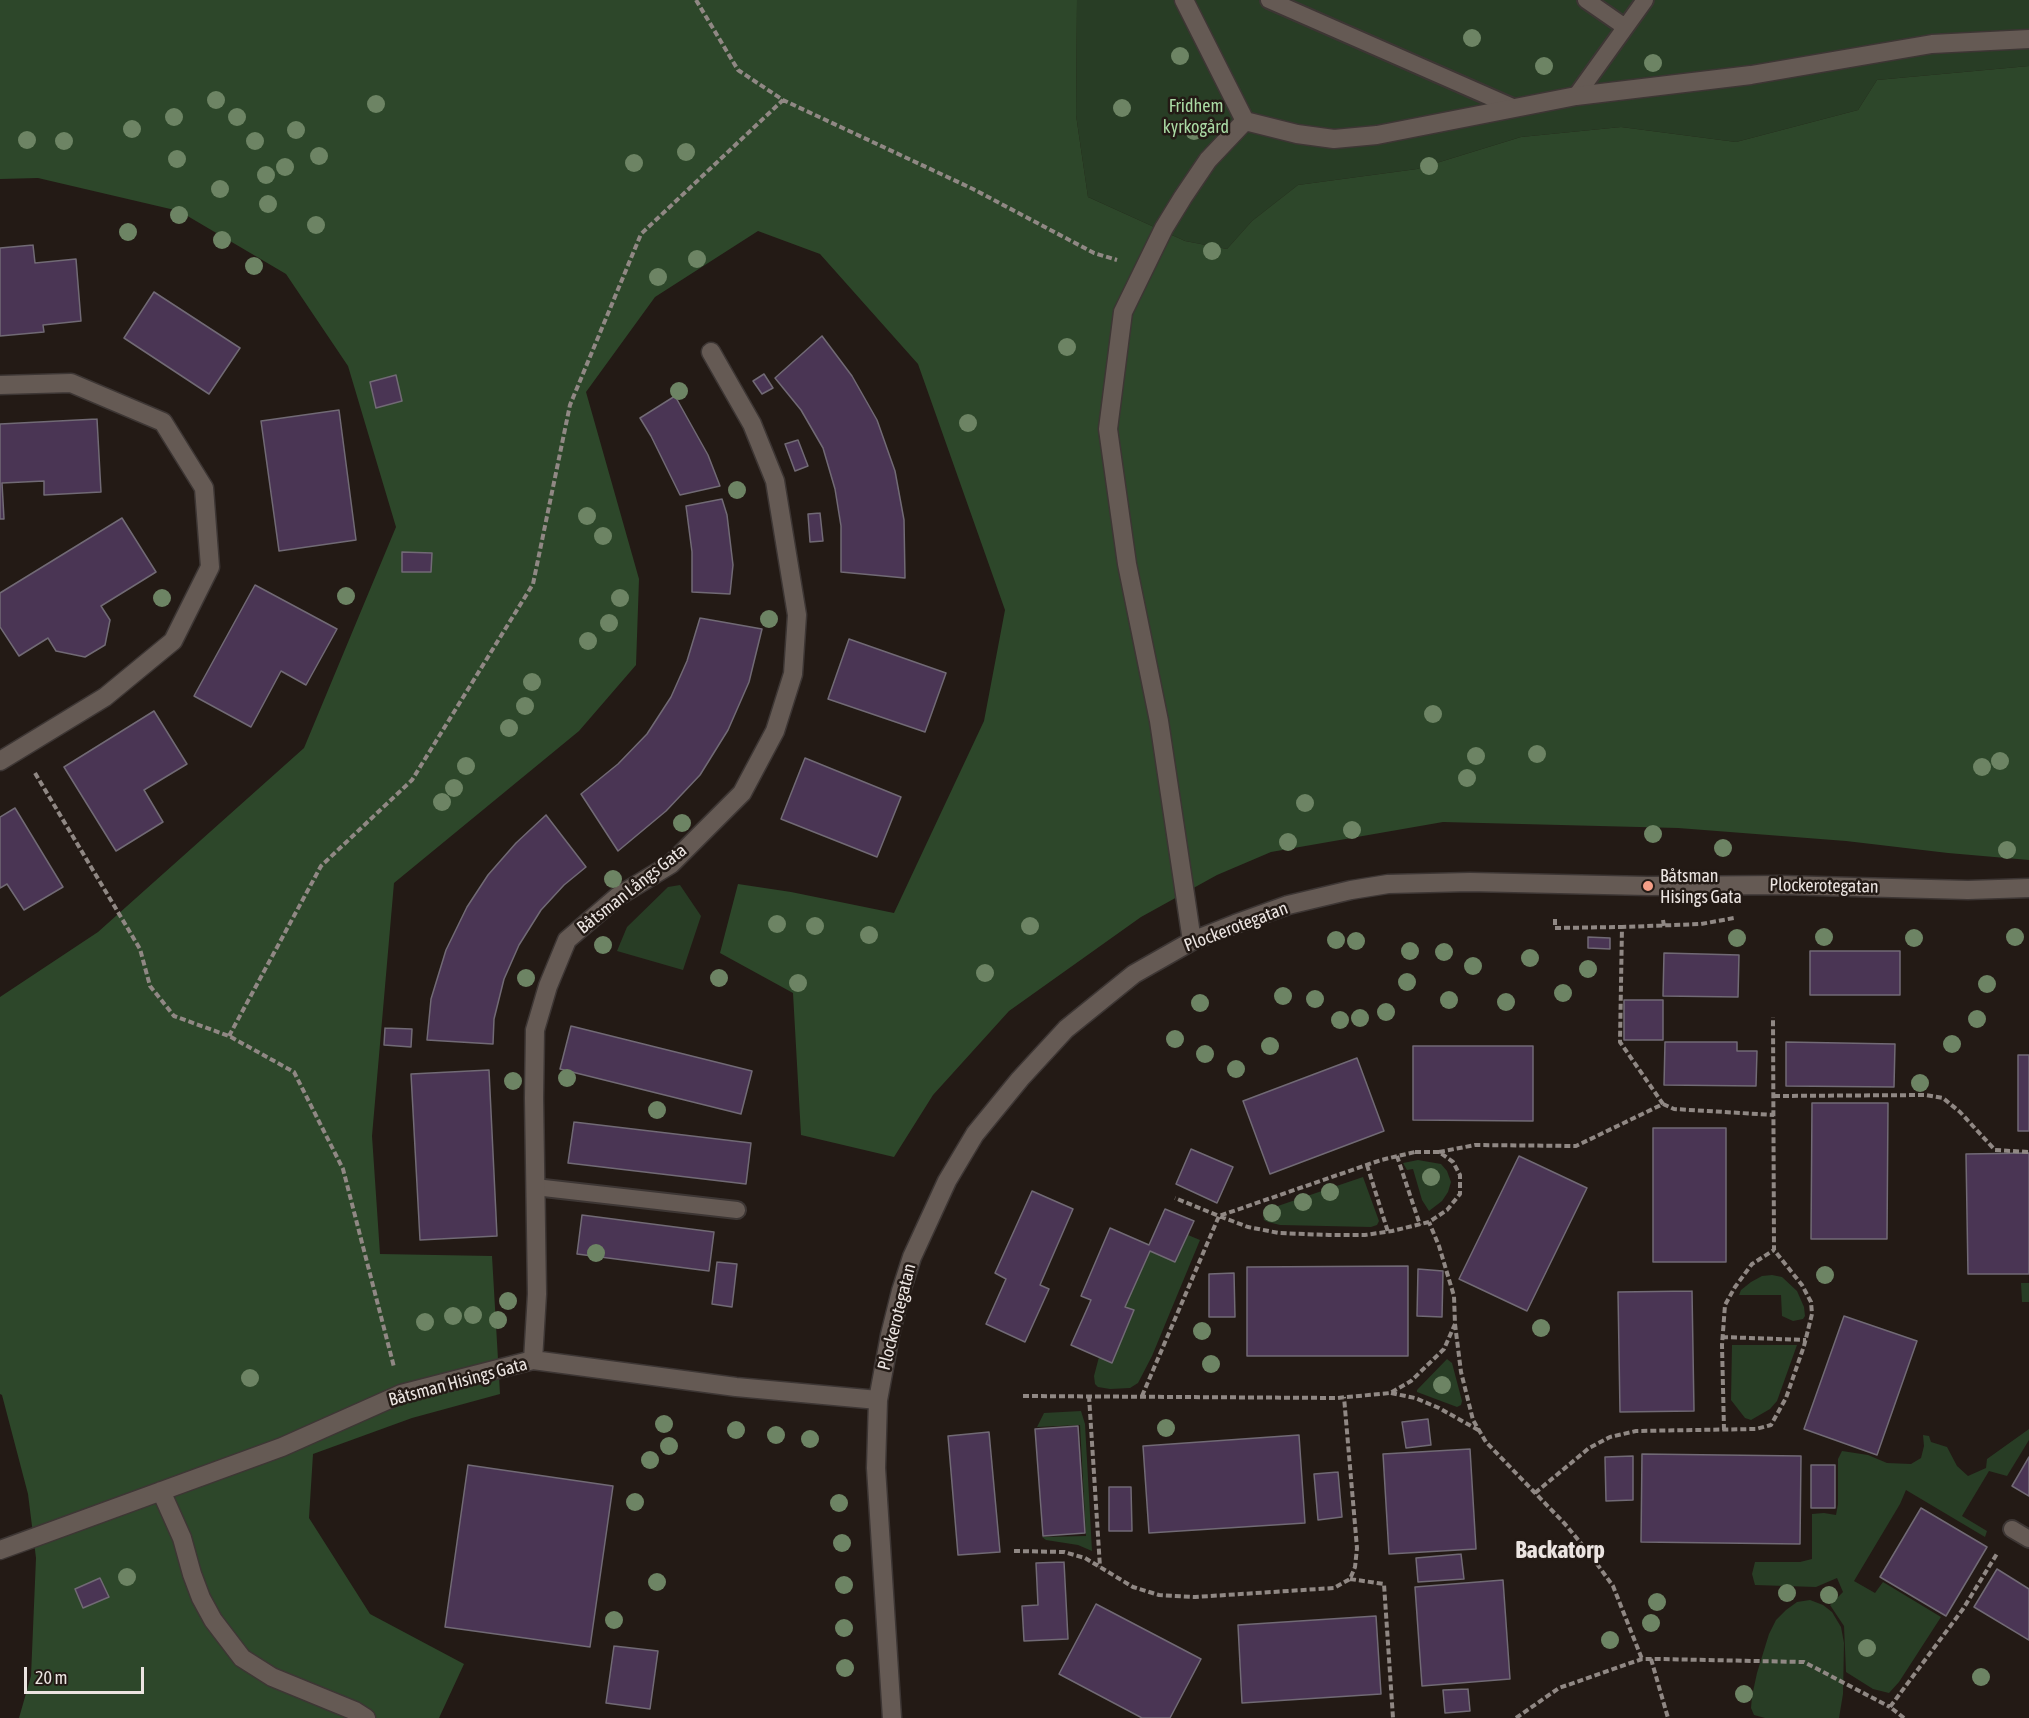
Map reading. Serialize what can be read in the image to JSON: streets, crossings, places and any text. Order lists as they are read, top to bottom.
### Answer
{
  "streets": {
    "street": ["Plockerotegatan", "Båtsman Långs Gata", "Båtsman Hisings Gata"]
  },
  "crossings": [
    ["Plockerotegatan", "Båtsman Hisings Gata"],
    ["Båtsman Långs Gata", "Båtsman Hisings Gata"]
  ],
  "districts": ["Backatorp"],
  "parks": ["Fridhem kyrkogård"],
  "places": ["Båtsman Hisings Gata"],
  "scale_bar": "20 m"
}
